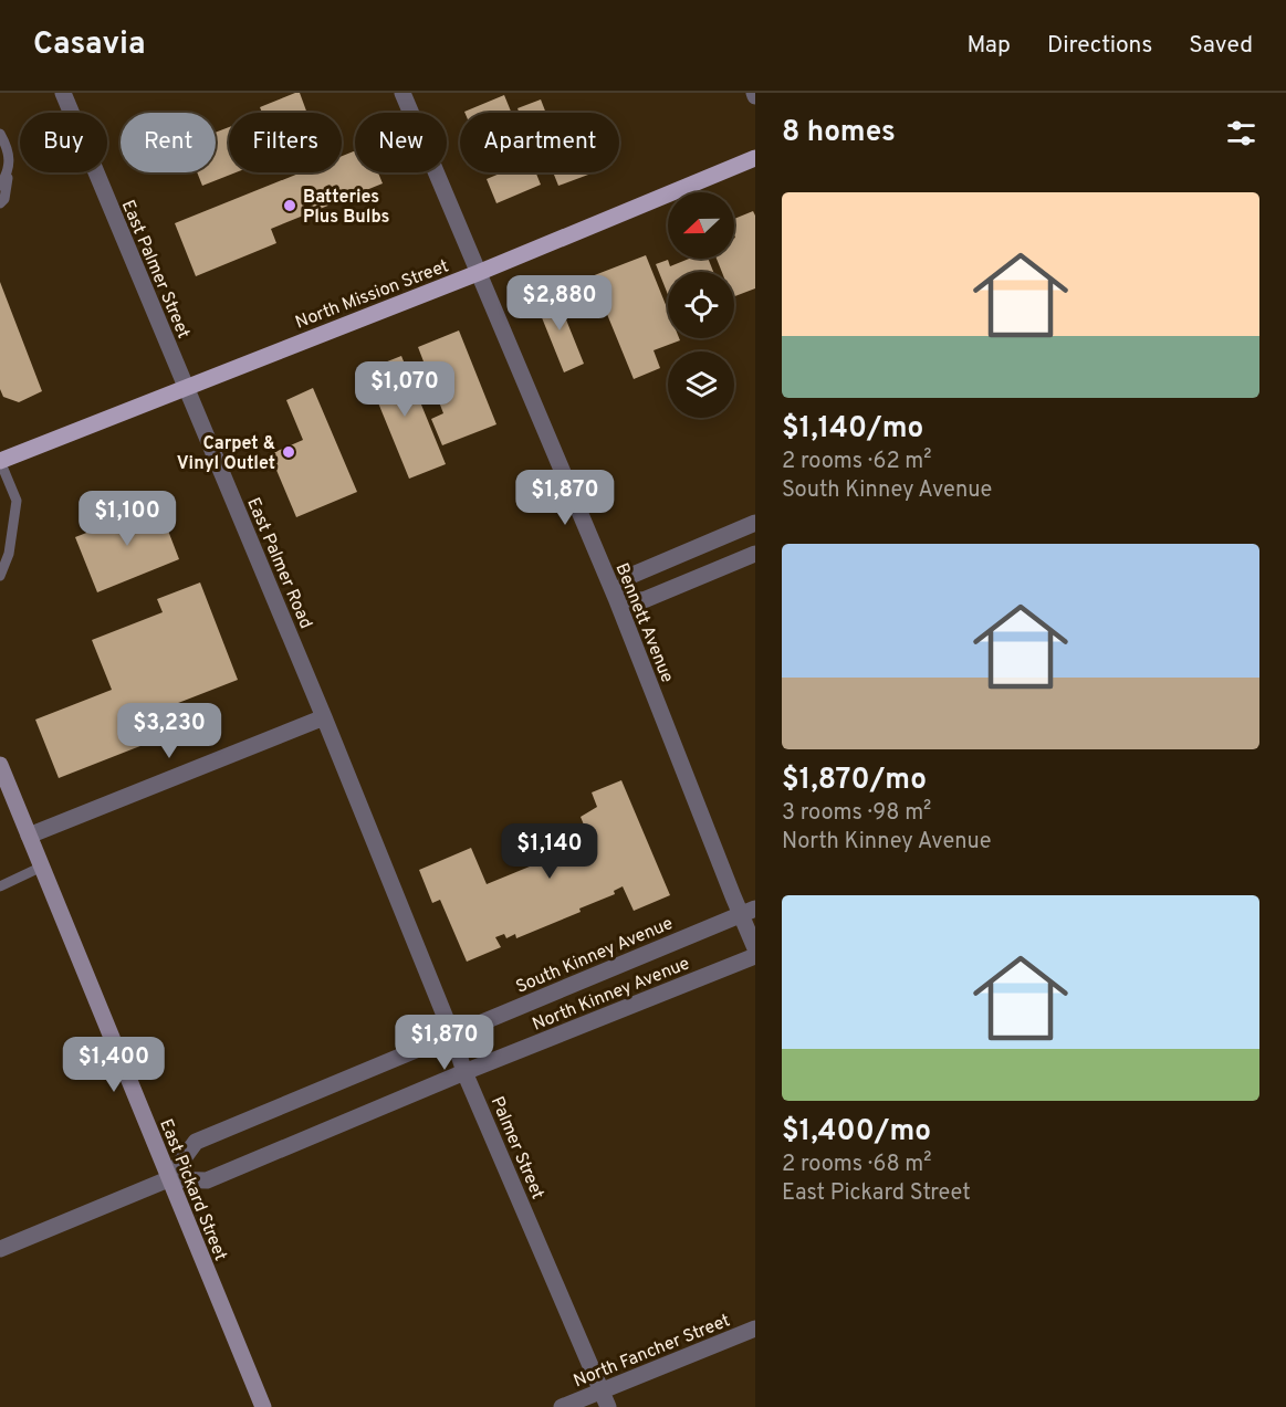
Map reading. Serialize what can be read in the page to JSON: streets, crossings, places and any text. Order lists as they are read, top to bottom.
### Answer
{
  "streets": {
    "main road": ["North Mission Street", "East Pickard Street"],
    "street": [
      "East Palmer Street",
      "East Palmer Road",
      "Bennett Avenue",
      "South Kinney Avenue",
      "North Kinney Avenue",
      "Palmer Street",
      "North Fancher Street"
    ]
  },
  "crossings": [
    ["East Palmer Street", "North Mission Street"],
    ["East Palmer Street", "East Palmer Road"],
    ["North Mission Street", "East Palmer Road"],
    ["North Mission Street", "Bennett Avenue"],
    ["East Palmer Road", "Palmer Street"],
    ["Bennett Avenue", "South Kinney Avenue"],
    ["South Kinney Avenue", "North Kinney Avenue"],
    ["South Kinney Avenue", "Palmer Street"],
    ["South Kinney Avenue", "East Pickard Street"],
    ["North Kinney Avenue", "Palmer Street"],
    ["North Kinney Avenue", "East Pickard Street"],
    ["Palmer Street", "North Fancher Street"]
  ],
  "places": ["Batteries Plus Bulbs", "Carpet & Vinyl Outlet"],
  "north": "left",
  "page": {
    "header": "Casavia",
    "nav": ["Map", "Directions", "Saved"],
    "heading": "8 homes",
    "chip": [
      "Buy",
      "Rent",
      "Filters",
      "New",
      "Apartment"
    ],
    "list": [
      {
        "name": "$1,140/mo",
        "note": "2 rooms · 62 m² · South Kinney Avenue"
      },
      {
        "name": "$1,870/mo",
        "note": "3 rooms · 98 m² · North Kinney Avenue"
      },
      {
        "name": "$1,400/mo",
        "note": "2 rooms · 68 m² · East Pickard Street"
      }
    ],
    "price": [
      "$2,880",
      "$1,070",
      "$1,870",
      "$1,100",
      "$3,230",
      "$1,140",
      "$1,870",
      "$1,400"
    ]
  }
}
